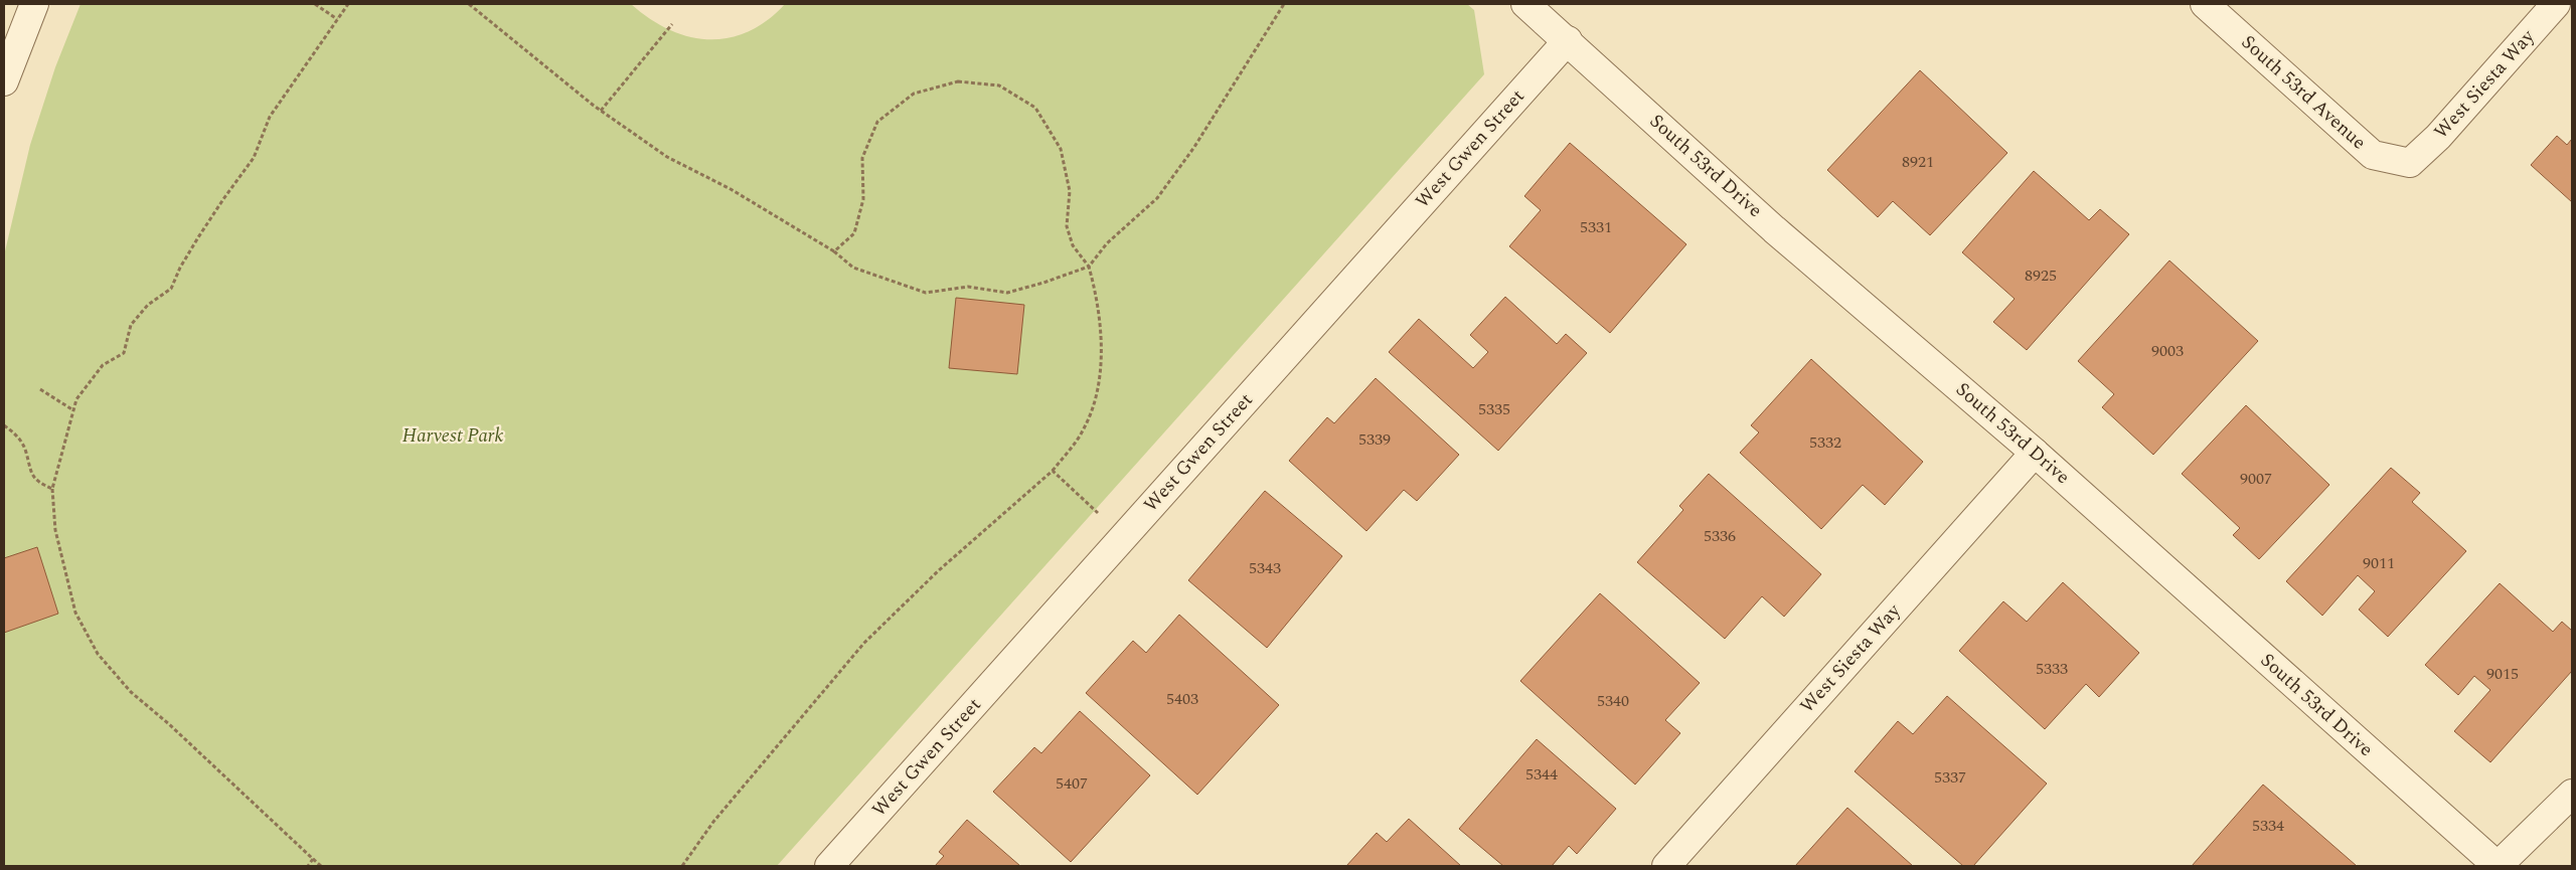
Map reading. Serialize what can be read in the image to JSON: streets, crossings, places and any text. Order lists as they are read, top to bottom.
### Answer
{
  "streets": {
    "street": [
      "West Siesta Way",
      "South 53rd Avenue",
      "West Gwen Street",
      "South 53rd Drive"
    ]
  },
  "crossings": [
    ["West Siesta Way", "South 53rd Avenue"],
    ["West Siesta Way", "South 53rd Drive"],
    ["West Gwen Street", "South 53rd Drive"]
  ],
  "parks": ["Harvest Park"],
  "house_numbers": [
    "8921",
    "5331",
    "8925",
    "9003",
    "5335",
    "5339",
    "5332",
    "9007",
    "5336",
    "9011",
    "5343",
    "5333",
    "9015",
    "5403",
    "5340",
    "5344",
    "5337",
    "5407",
    "5334"
  ]
}
